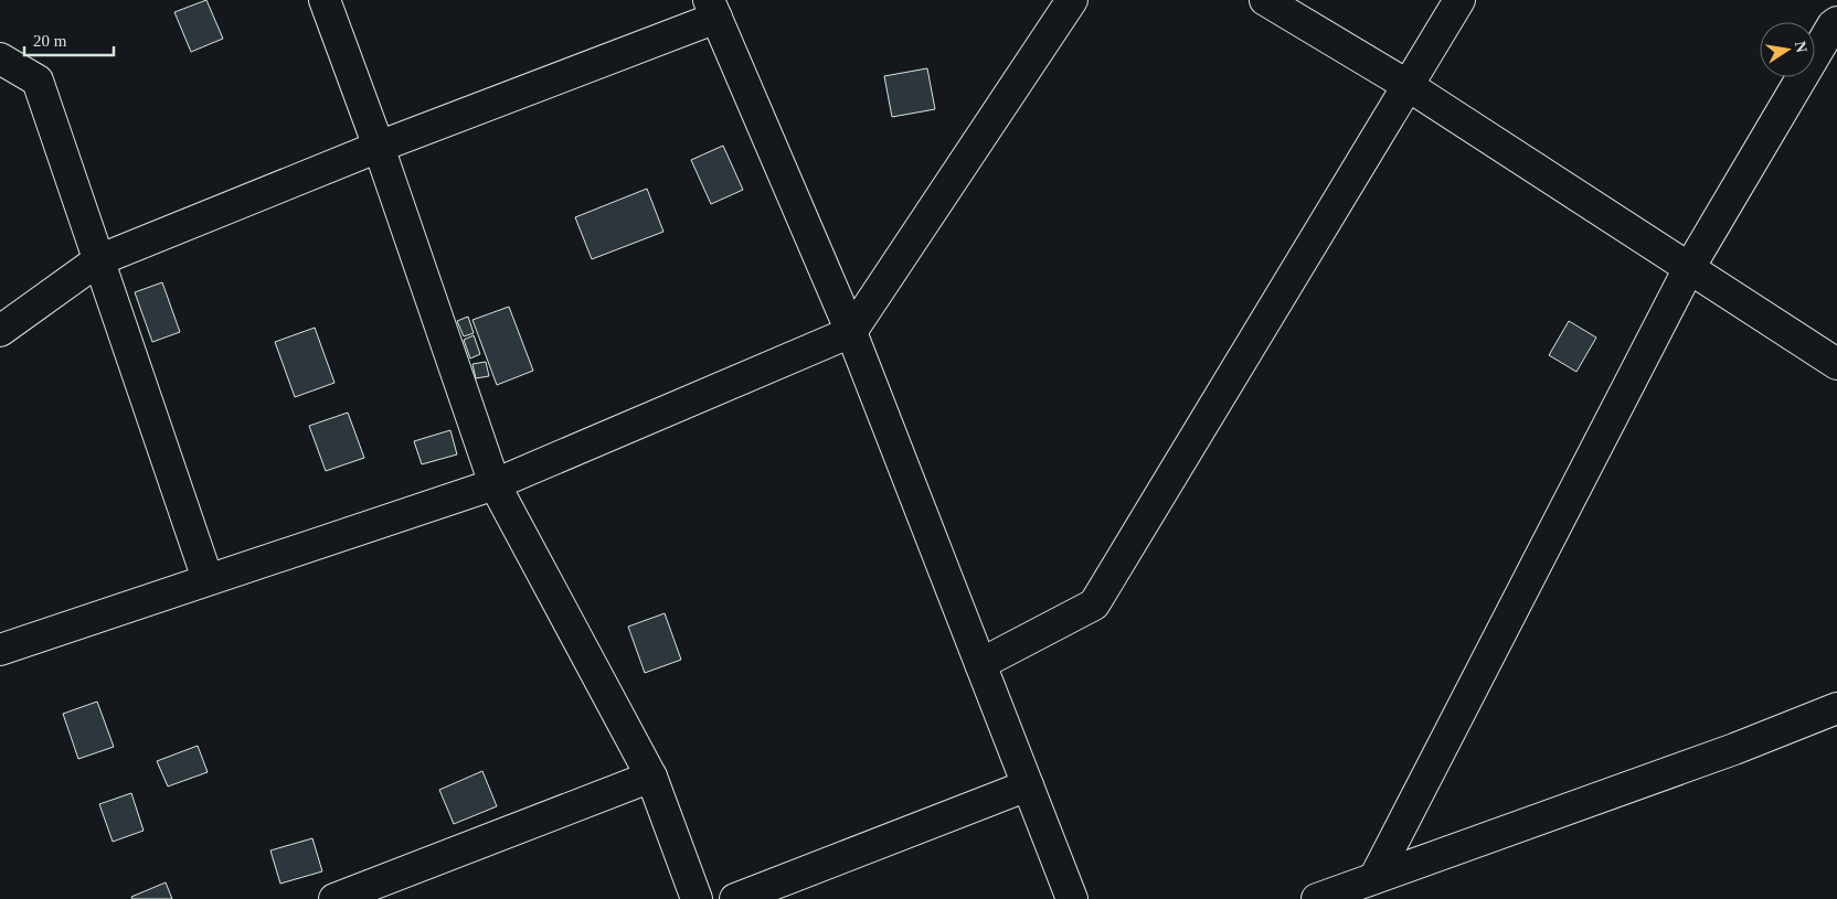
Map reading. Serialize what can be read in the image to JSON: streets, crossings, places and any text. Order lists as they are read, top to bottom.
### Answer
{
  "scale_bar": "20 m",
  "north": "right"
}
